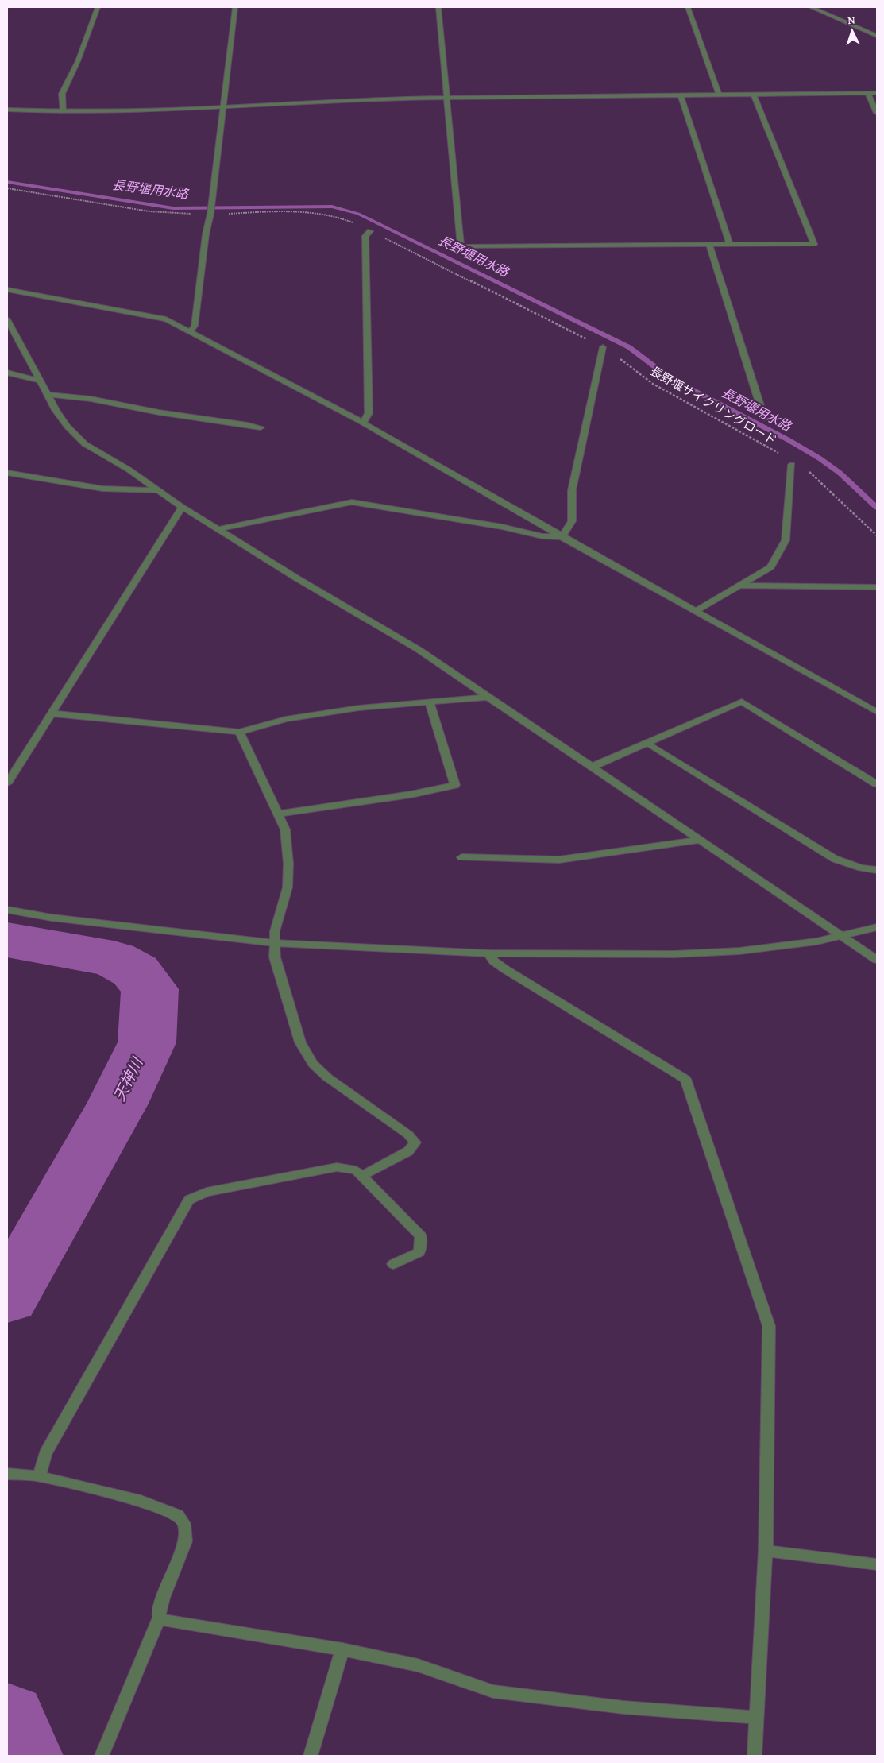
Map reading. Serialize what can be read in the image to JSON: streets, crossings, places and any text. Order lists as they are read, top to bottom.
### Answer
{
  "streets": {
    "path": ["長野堰サイクリングロード"]
  },
  "water": ["長野堰用水路", "天神川"],
  "north": "top"
}
